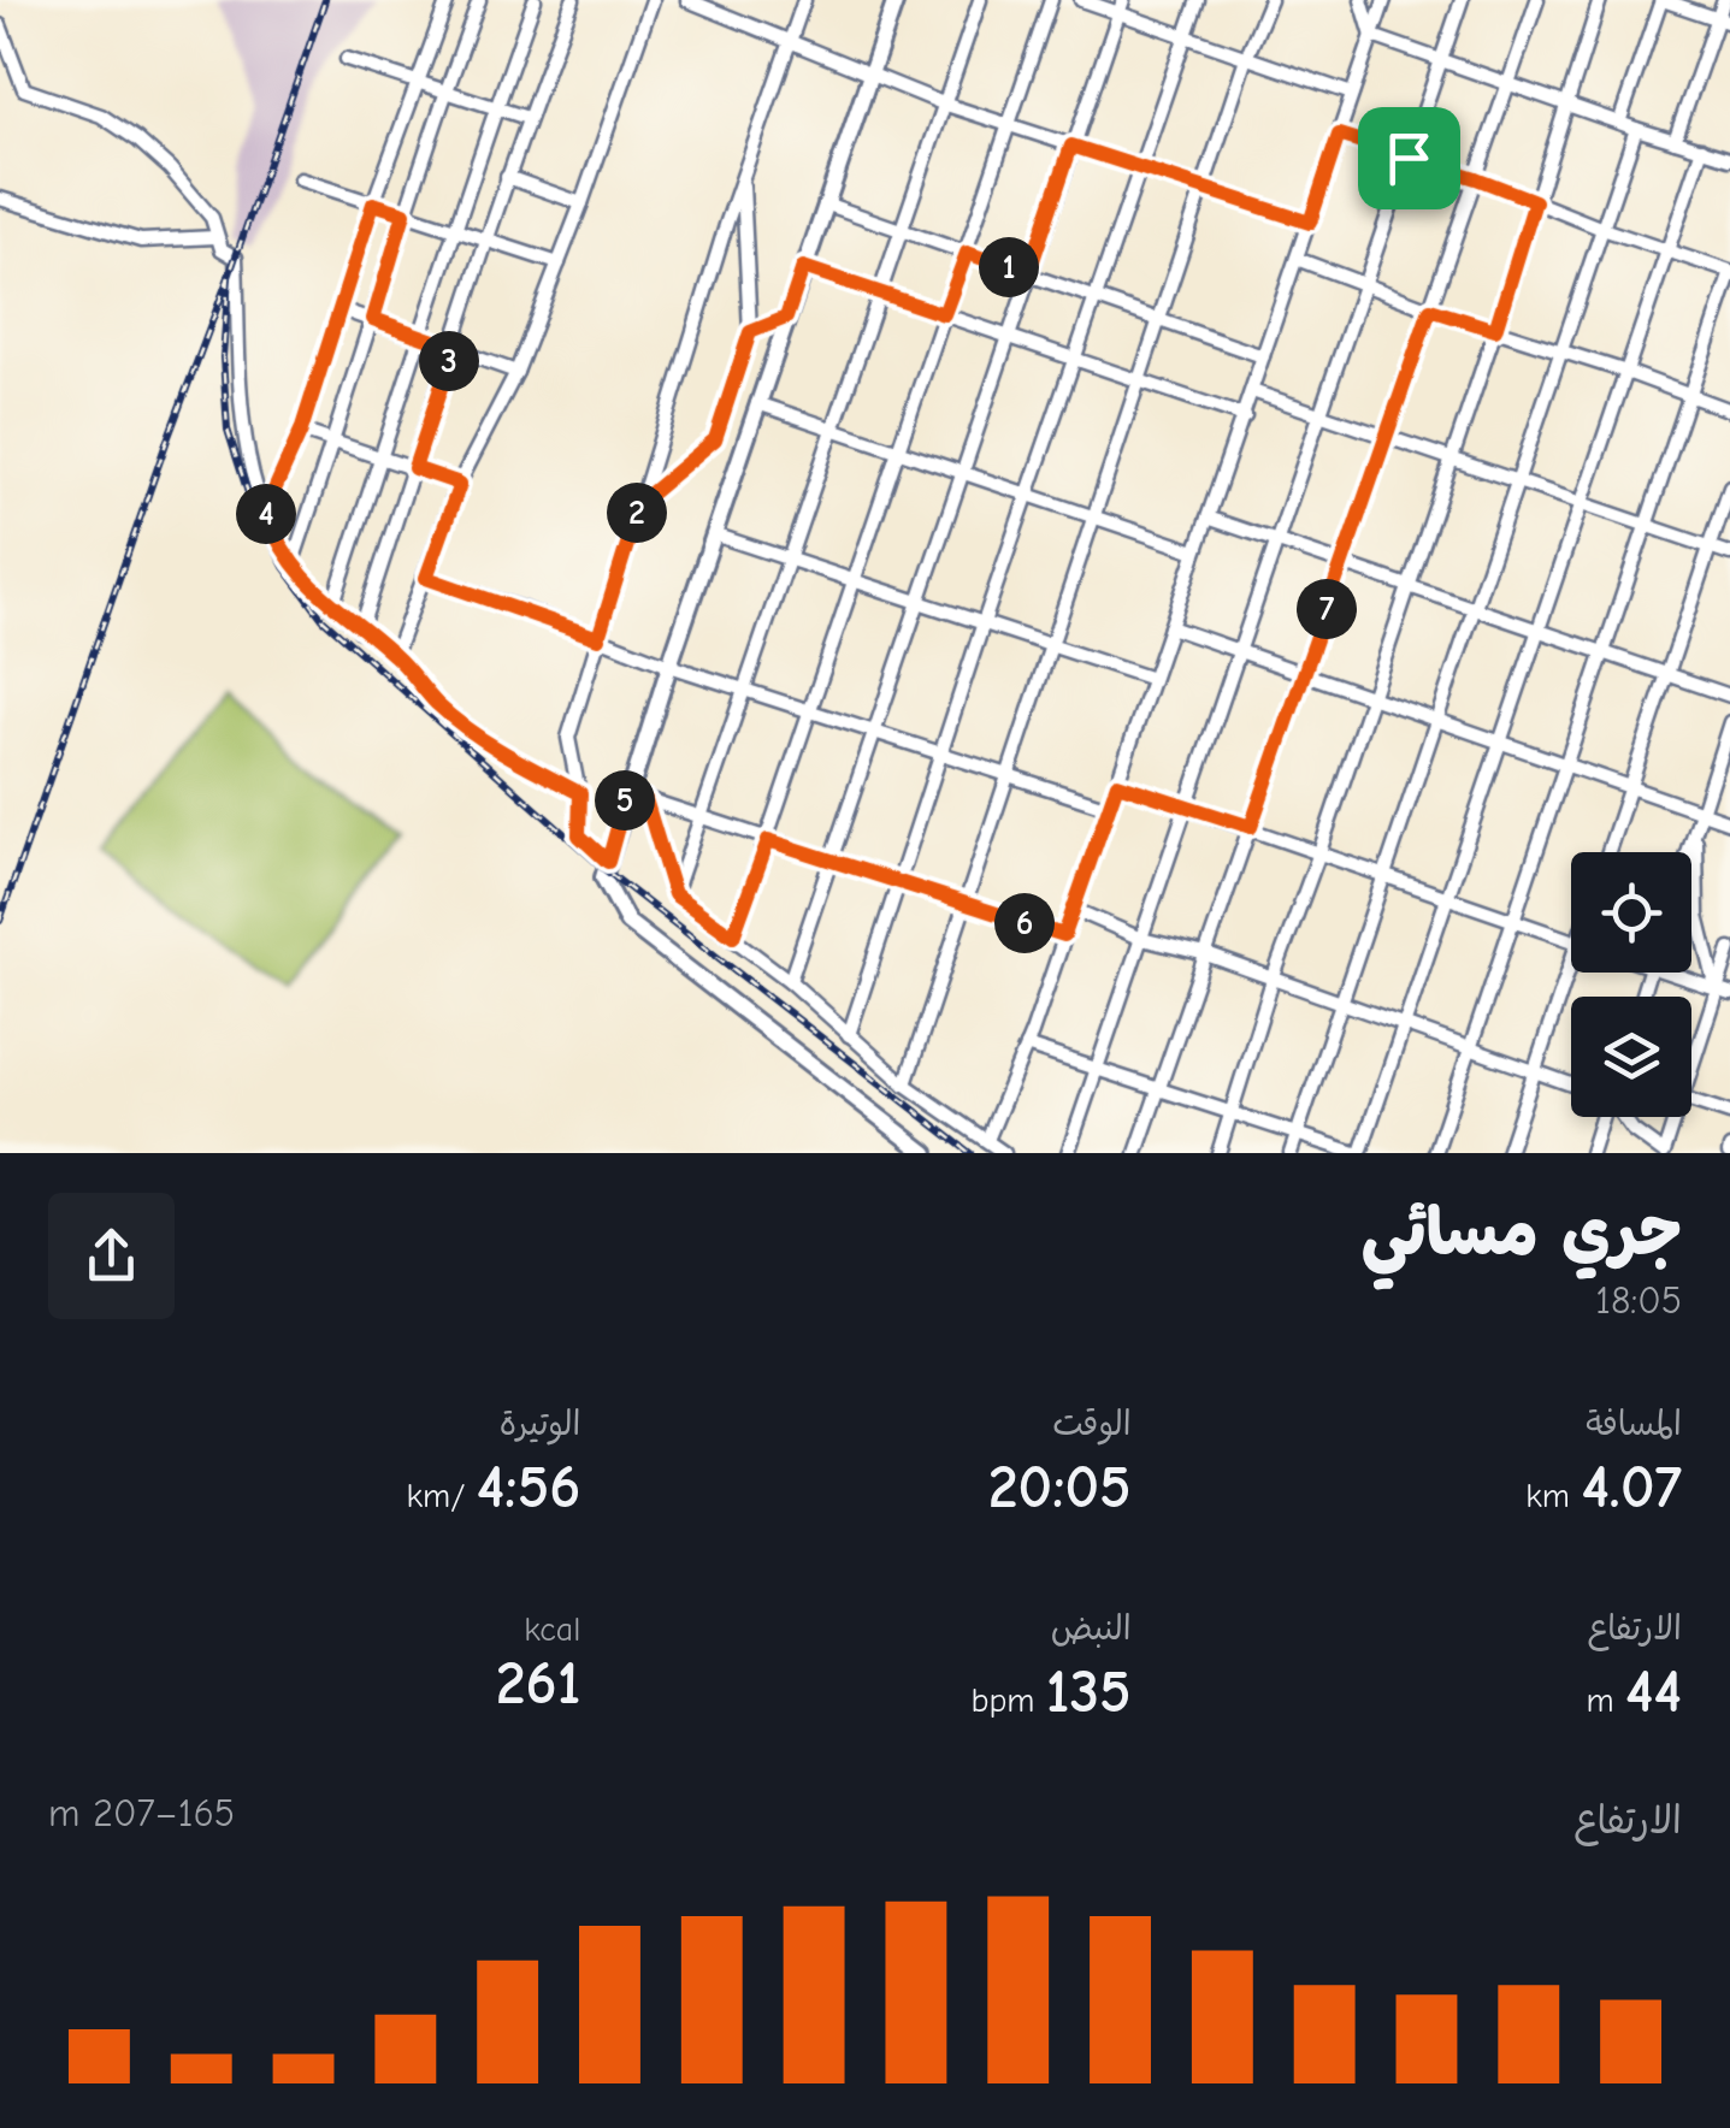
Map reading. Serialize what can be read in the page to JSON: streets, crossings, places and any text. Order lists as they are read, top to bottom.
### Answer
{
  "page": {
    "pins": [
      "1",
      "3",
      "2",
      "4",
      "7",
      "5",
      "6"
    ],
    "heading": ["جري مسائي", "18:05"],
    "stats": [
      ["المسافة", "4.07 km"],
      ["الوقت", "20:05"],
      ["الوتيرة", "4:56 /km"],
      ["الارتفاع", "44 m"],
      ["النبض", "135 bpm"],
      ["kcal", "261"]
    ],
    "chart": ["الارتفاع", "165–207 m"]
  }
}
